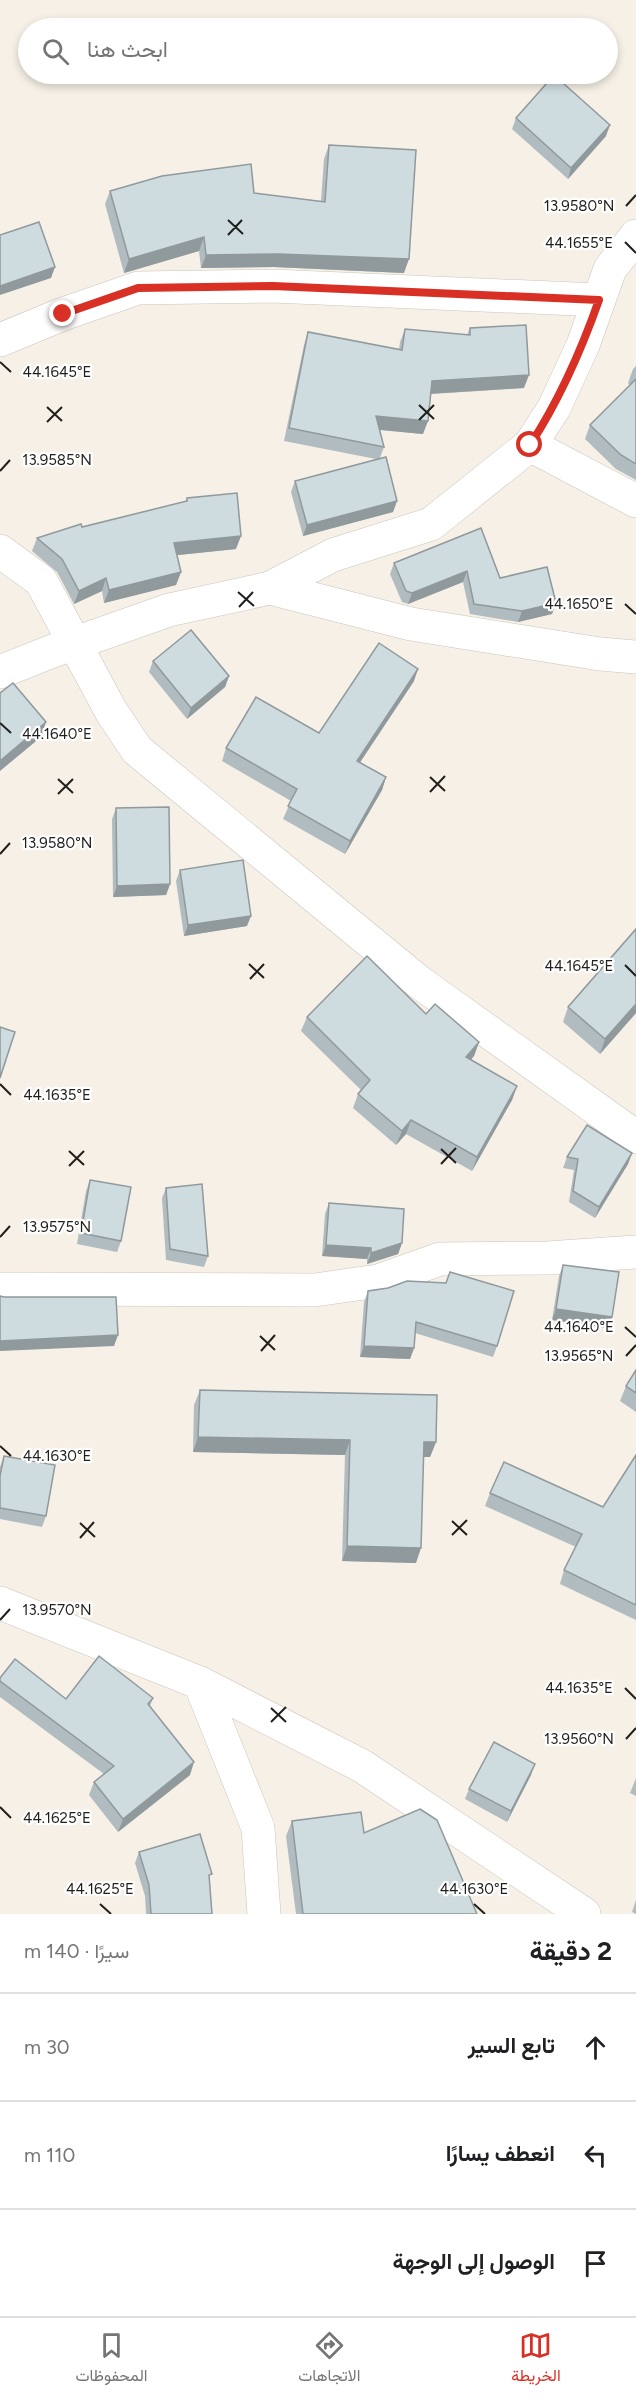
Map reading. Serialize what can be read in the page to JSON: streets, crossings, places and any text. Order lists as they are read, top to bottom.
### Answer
{
  "page": {
    "search": "ابحث هنا",
    "heading": ["2 دقيقة", "سيرًا · 140 m"],
    "list": [
      ["تابع السير", "30 m"],
      ["انعطف يسارًا", "110 m"],
      "الوصول إلى الوجهة"
    ],
    "nav": ["الخريطة", "الاتجاهات", "المحفوظات"]
  },
  "coordinates": [
    "13.9580°N",
    "44.1655°E",
    "44.1645°E",
    "13.9585°N",
    "44.1650°E",
    "44.1640°E",
    "44.1635°E",
    "13.9575°N",
    "13.9565°N",
    "44.1630°E",
    "13.9570°N",
    "13.9560°N",
    "44.1625°E"
  ]
}
